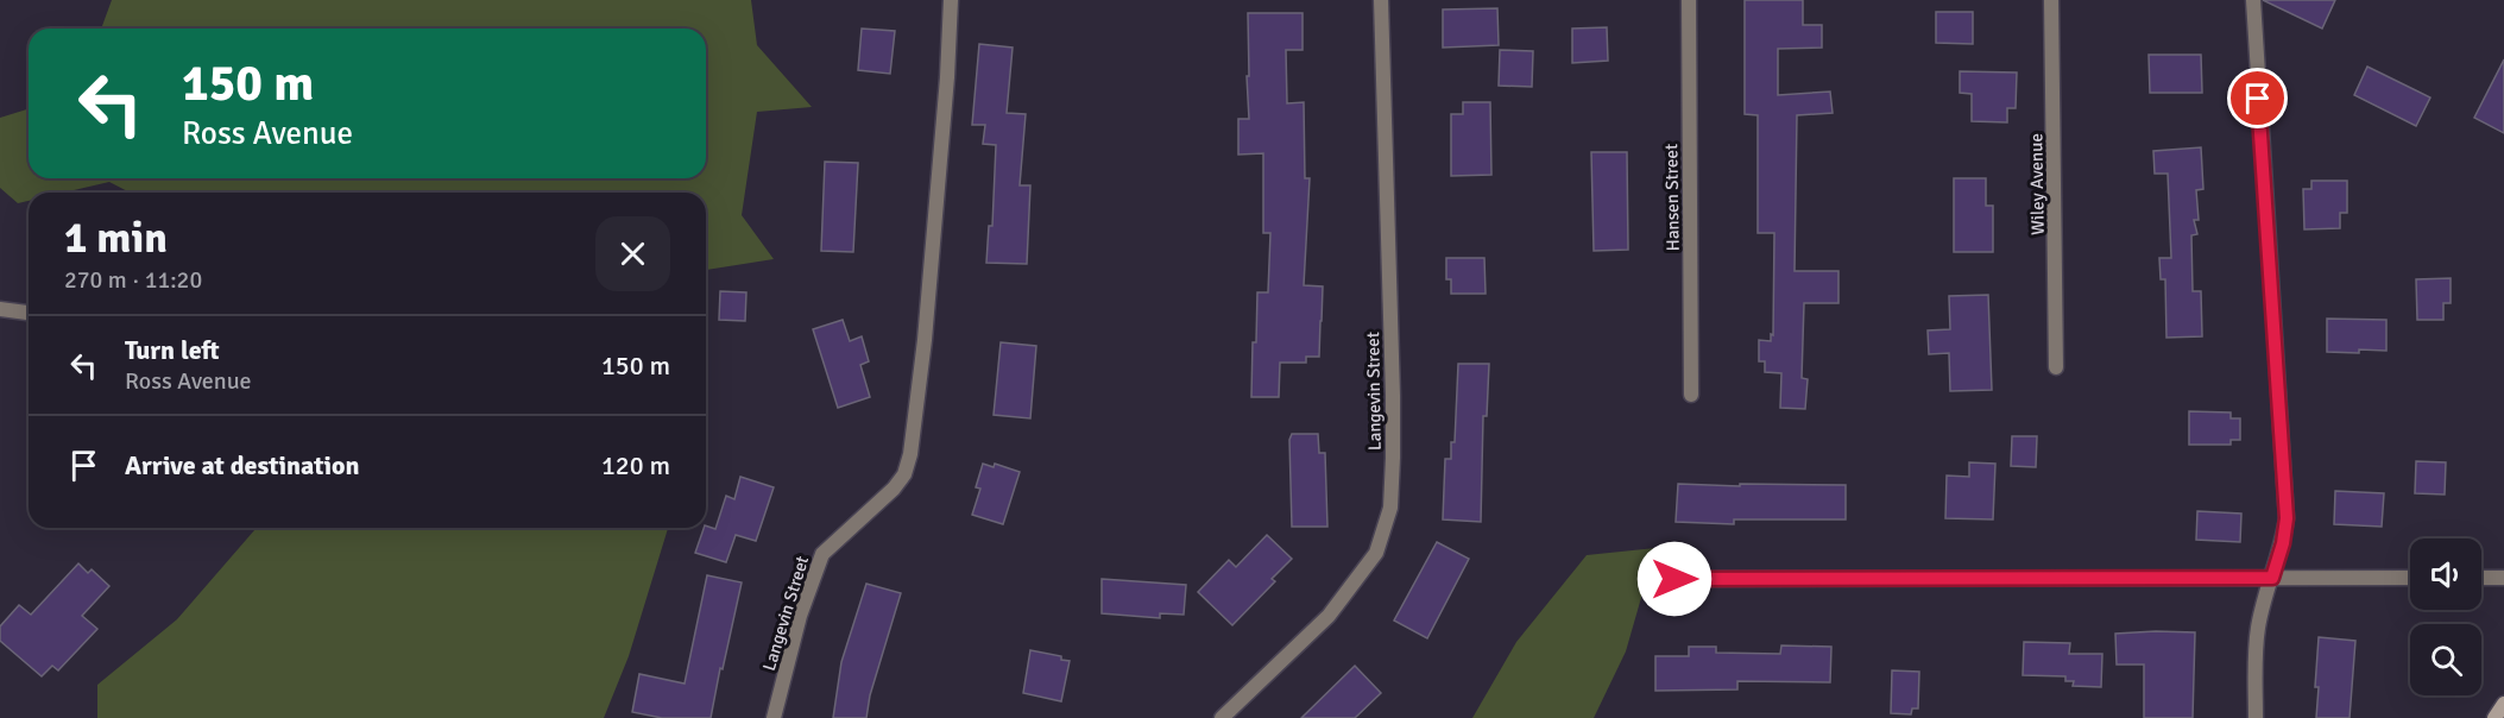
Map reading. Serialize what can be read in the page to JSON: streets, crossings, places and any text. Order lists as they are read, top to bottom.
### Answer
{
  "streets": {
    "street": ["Wiley Avenue", "Hansen Street", "Langevin Street"]
  },
  "page": {
    "turn": ["150 m", "Ross Avenue"],
    "heading": ["1 min", "270 m · 11:20"],
    "list": [
      {
        "name": "Turn left",
        "note": "Ross Avenue",
        "value": "150 m"
      },
      {
        "name": "Arrive at destination",
        "value": "120 m"
      }
    ]
  }
}
